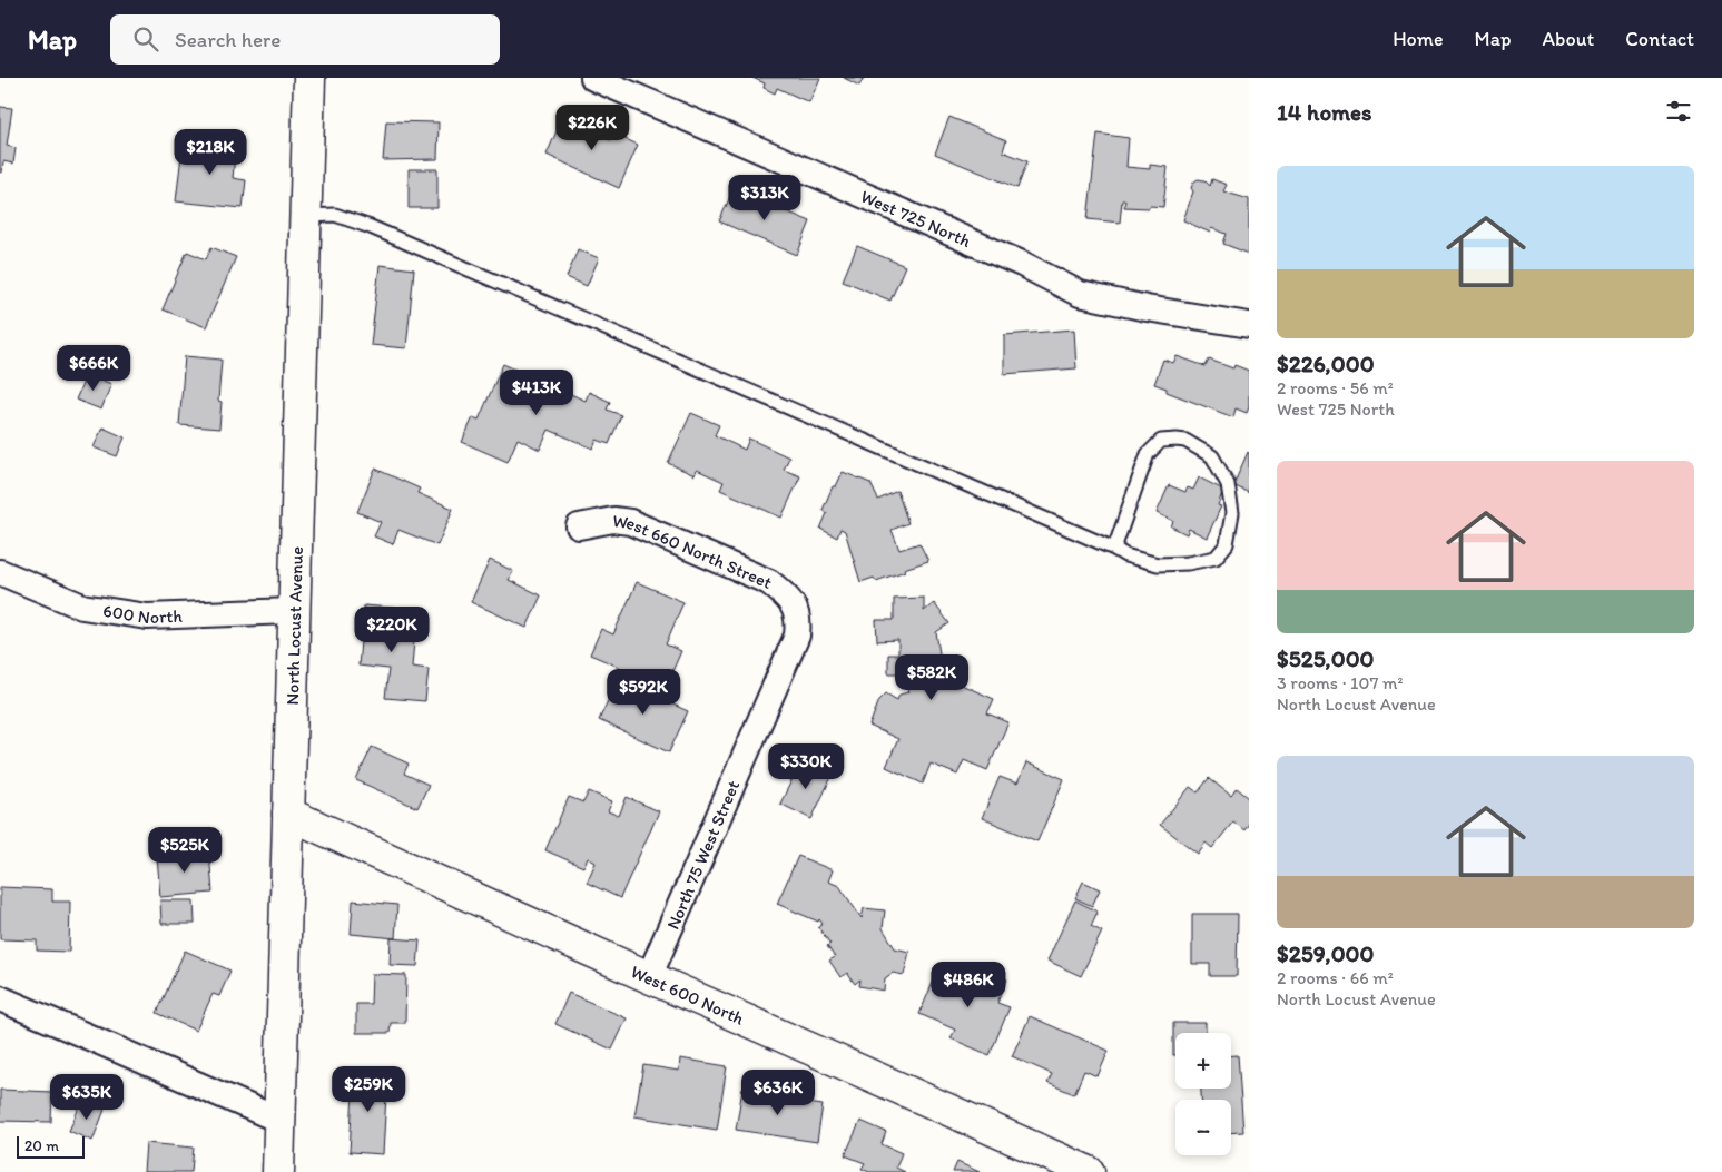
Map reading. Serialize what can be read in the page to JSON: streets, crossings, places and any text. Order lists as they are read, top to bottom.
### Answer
{
  "streets": {
    "street": [
      "West 725 North",
      "West 660 North Street",
      "600 North",
      "North Locust Avenue",
      "North 75 West Street",
      "West 600 North"
    ]
  },
  "crossings": [
    ["West 660 North Street", "North 75 West Street"],
    ["600 North", "North Locust Avenue"],
    ["North Locust Avenue", "West 600 North"],
    ["North 75 West Street", "West 600 North"]
  ],
  "scale_bar": "20 m",
  "page": {
    "header": "Map",
    "search": "Search here",
    "nav": [
      "Home",
      "Map",
      "About",
      "Contact"
    ],
    "heading": "14 homes",
    "price": [
      "$226K",
      "$218K",
      "$313K",
      "$666K",
      "$413K",
      "$220K",
      "$582K",
      "$592K",
      "$330K",
      "$525K",
      "$486K",
      "$259K",
      "$636K",
      "$635K"
    ],
    "list": [
      {
        "name": "$226,000",
        "note": "2 rooms · 56 m² · West 725 North"
      },
      {
        "name": "$525,000",
        "note": "3 rooms · 107 m² · North Locust Avenue"
      },
      {
        "name": "$259,000",
        "note": "2 rooms · 66 m² · North Locust Avenue"
      }
    ],
    "map_buttons": ["+", "−"],
    "scale": "20 m"
  }
}
